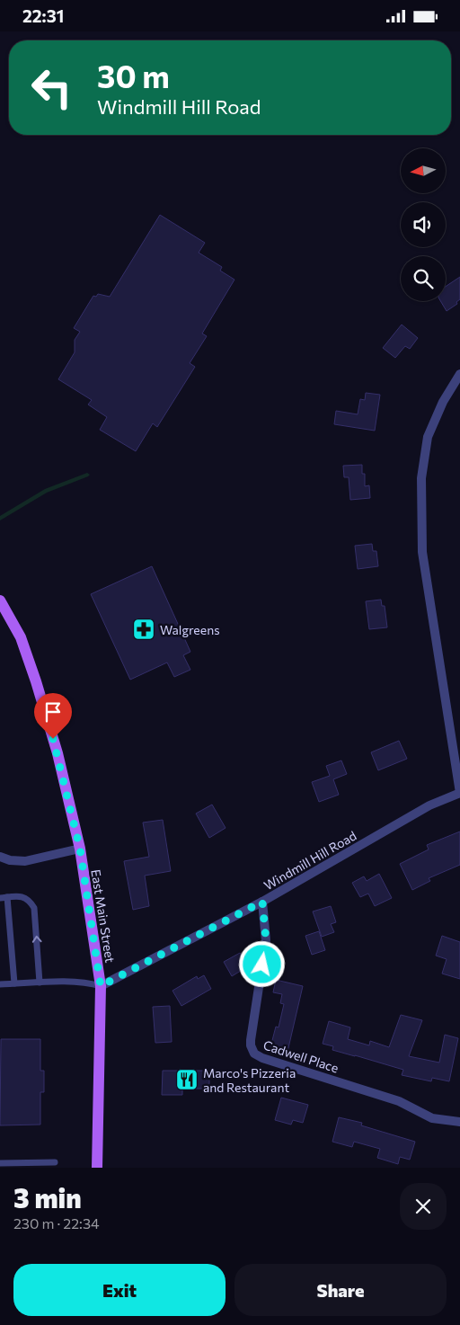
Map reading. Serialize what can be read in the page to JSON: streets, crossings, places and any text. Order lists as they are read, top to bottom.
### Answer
{
  "streets": {
    "main road": ["East Main Street"],
    "street": ["Windmill Hill Road", "Cadwell Place"]
  },
  "crossings": [
    ["Windmill Hill Road", "East Main Street"],
    ["Windmill Hill Road", "Cadwell Place"]
  ],
  "places": {
    "pharmacy": ["Walgreens"],
    "restaurant": ["Marco's Pizzeria and Restaurant"]
  },
  "north": "left",
  "page": {
    "status": "22:31",
    "turn": ["30 m", "Windmill Hill Road"],
    "heading": ["3 min", "230 m · 22:34"],
    "buttons": ["Exit", "Share"]
  }
}
